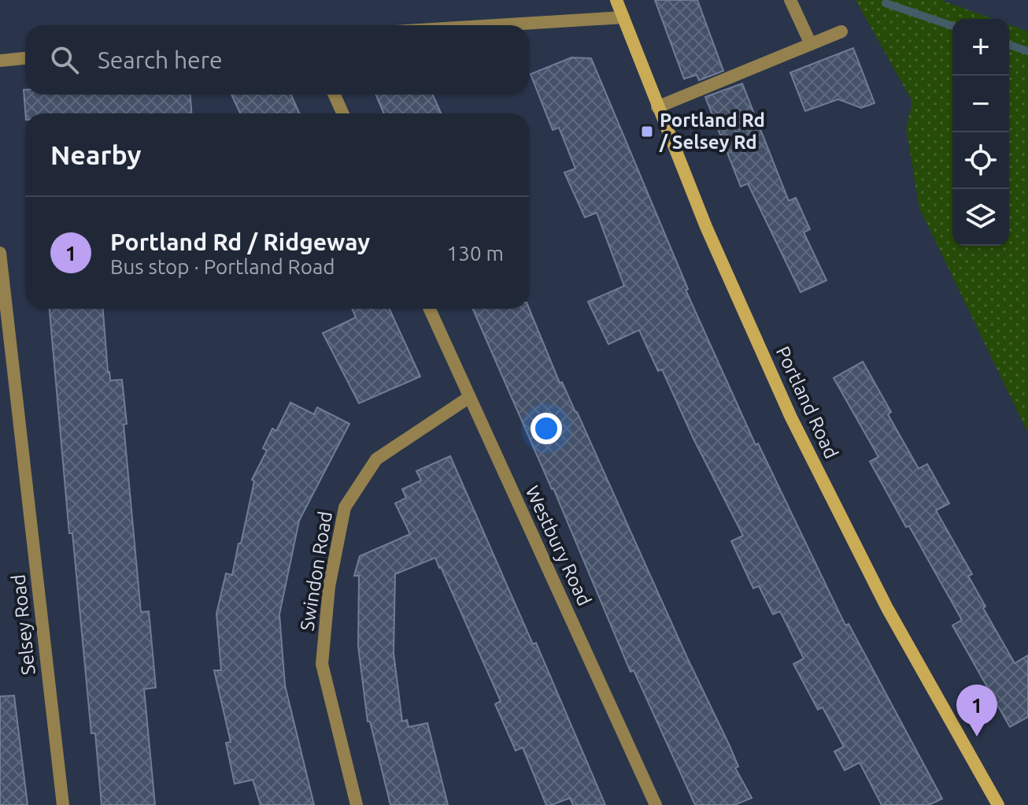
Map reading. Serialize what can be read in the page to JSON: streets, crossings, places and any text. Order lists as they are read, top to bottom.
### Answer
{
  "streets": {
    "main road": ["Portland Road"],
    "street": ["Westbury Road", "Swindon Road", "Selsey Road"]
  },
  "crossings": [
    ["Westbury Road", "Swindon Road"]
  ],
  "places": {
    "transit": ["Portland Rd / Selsey Rd"]
  },
  "page": {
    "map_buttons": ["+", "−"],
    "search": "Search here",
    "heading": "Nearby",
    "list": [
      {
        "mark": "1",
        "name": "Portland Rd / Ridgeway",
        "note": "Bus stop · Portland Road",
        "value": "130 m"
      }
    ],
    "pins": "1"
  }
}
